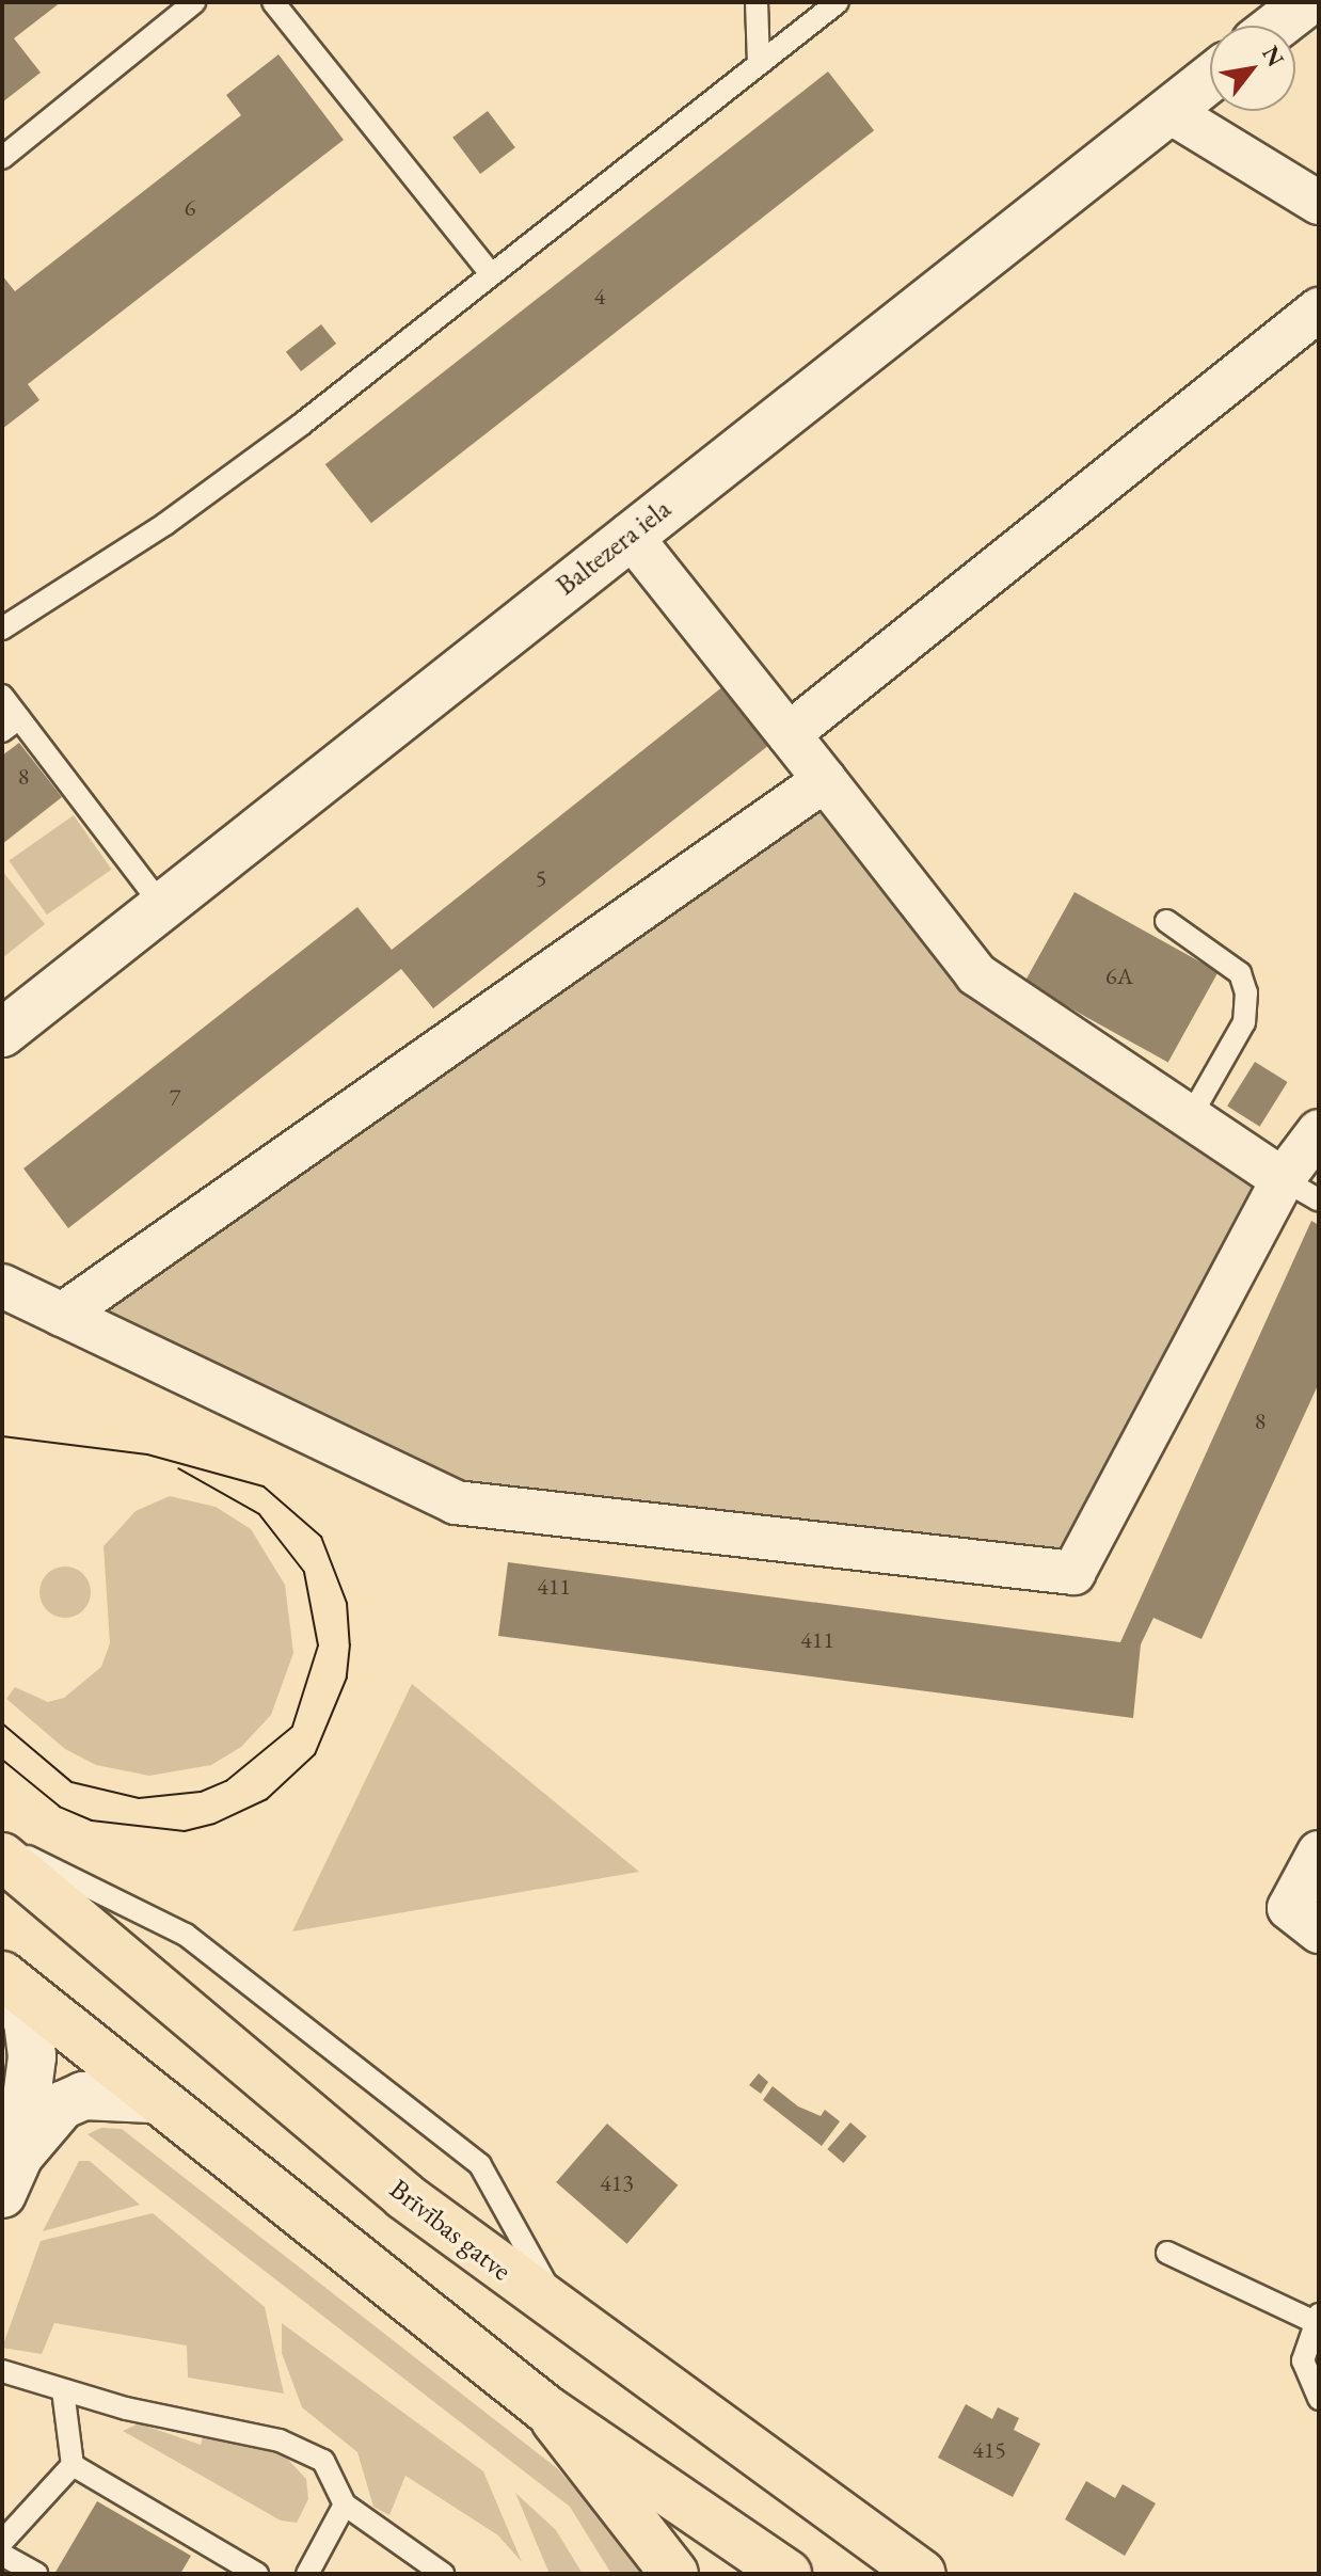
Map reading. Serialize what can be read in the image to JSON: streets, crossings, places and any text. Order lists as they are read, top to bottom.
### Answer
{
  "streets": {
    "main road": ["Brīvības gatve"],
    "street": ["Baltezera iela"]
  },
  "house_numbers": [
    "6",
    "4",
    "8",
    "5",
    "6A",
    "7",
    "8",
    "411",
    "411",
    "413",
    "415"
  ],
  "north": "top right"
}
